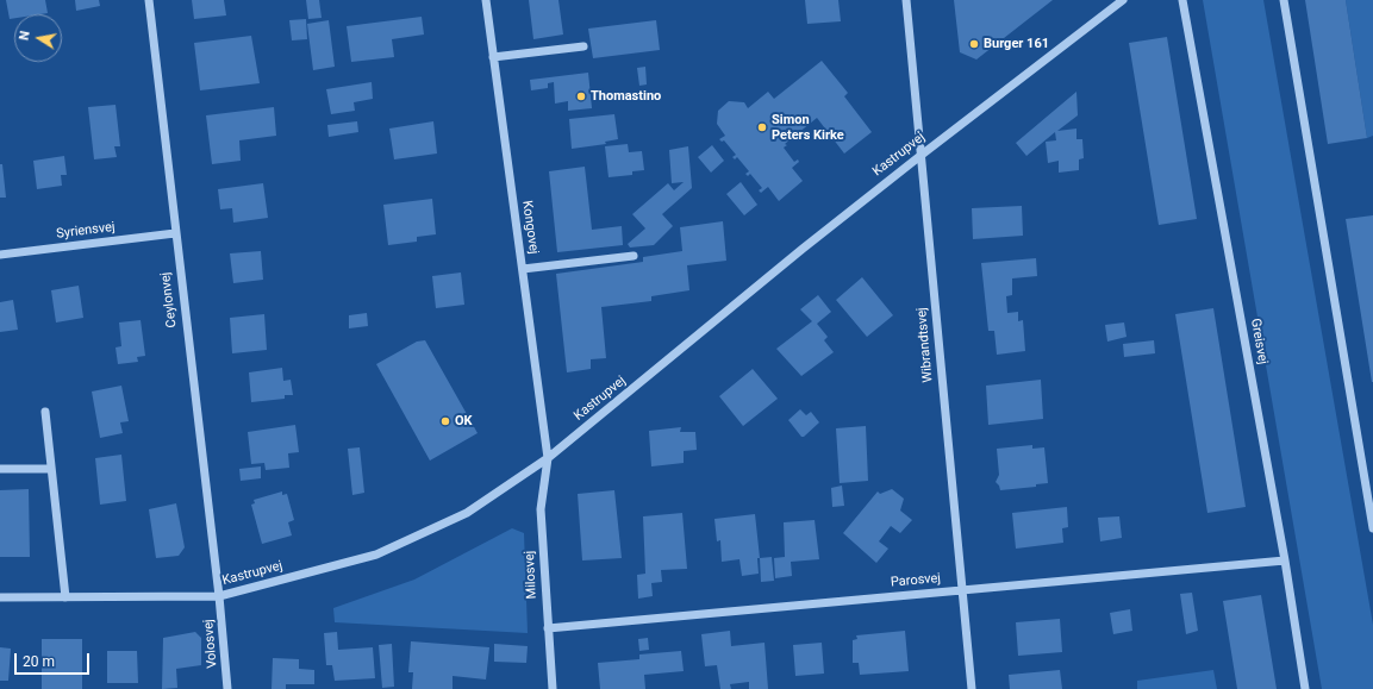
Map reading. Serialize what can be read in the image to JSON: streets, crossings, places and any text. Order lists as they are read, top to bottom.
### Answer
{
  "streets": {
    "street": [
      "Kastrupvej",
      "Kongovej",
      "Syriensvej",
      "Ceylonvej",
      "Greisvej",
      "Wibrandtsvej",
      "Milosvej",
      "Parosvej",
      "Volosvej"
    ]
  },
  "crossings": [
    ["Kastrupvej", "Kongovej"],
    ["Kastrupvej", "Ceylonvej"],
    ["Kastrupvej", "Wibrandtsvej"],
    ["Kastrupvej", "Milosvej"],
    ["Kastrupvej", "Volosvej"],
    ["Kongovej", "Milosvej"],
    ["Syriensvej", "Ceylonvej"],
    ["Ceylonvej", "Volosvej"],
    ["Greisvej", "Parosvej"],
    ["Wibrandtsvej", "Parosvej"],
    ["Milosvej", "Parosvej"]
  ],
  "places": [
    "Burger 161",
    "Thomastino",
    "Simon Peters Kirke",
    "OK"
  ],
  "scale_bar": "20 m",
  "north": "left"
}
